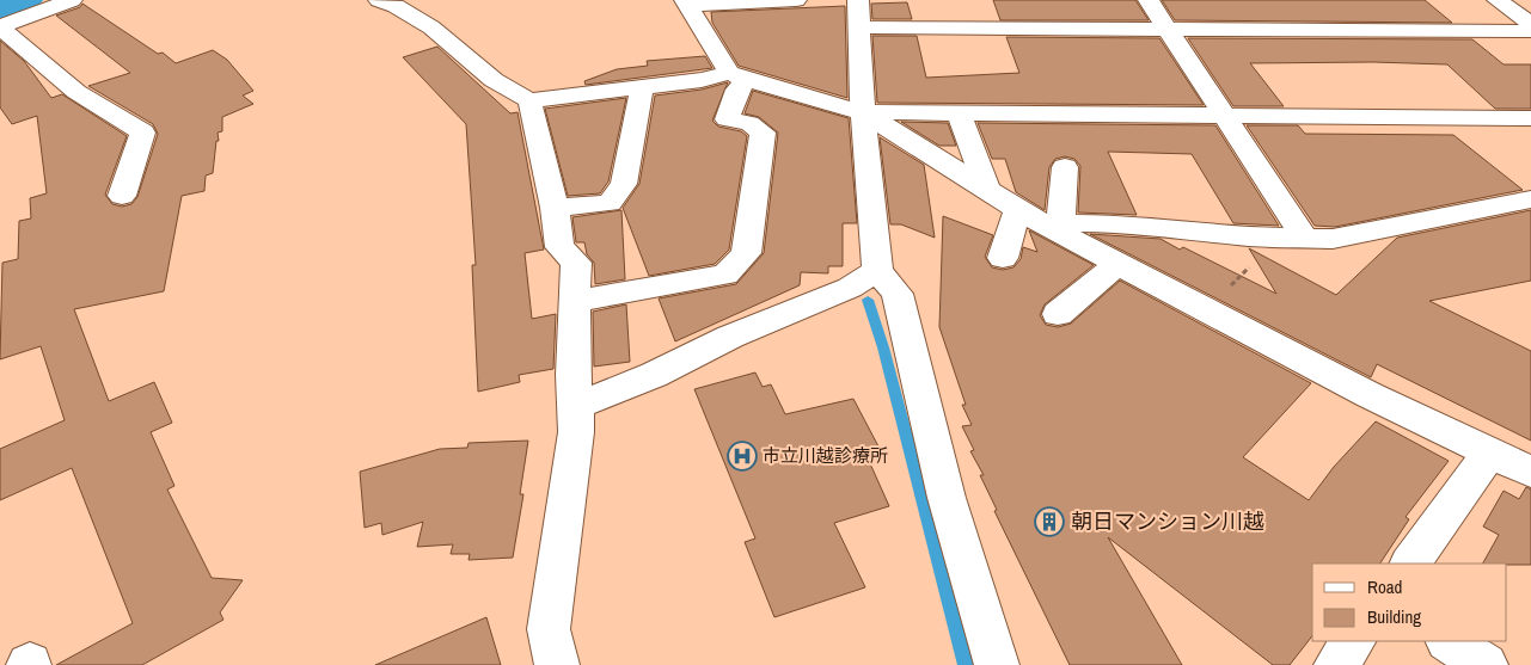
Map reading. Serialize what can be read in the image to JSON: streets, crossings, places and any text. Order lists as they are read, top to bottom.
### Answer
{
  "places": {
    "hospital": ["市立川越診療所"],
    "building": ["朝日マンション川越"]
  },
  "legend": ["Road", "Building"]
}
